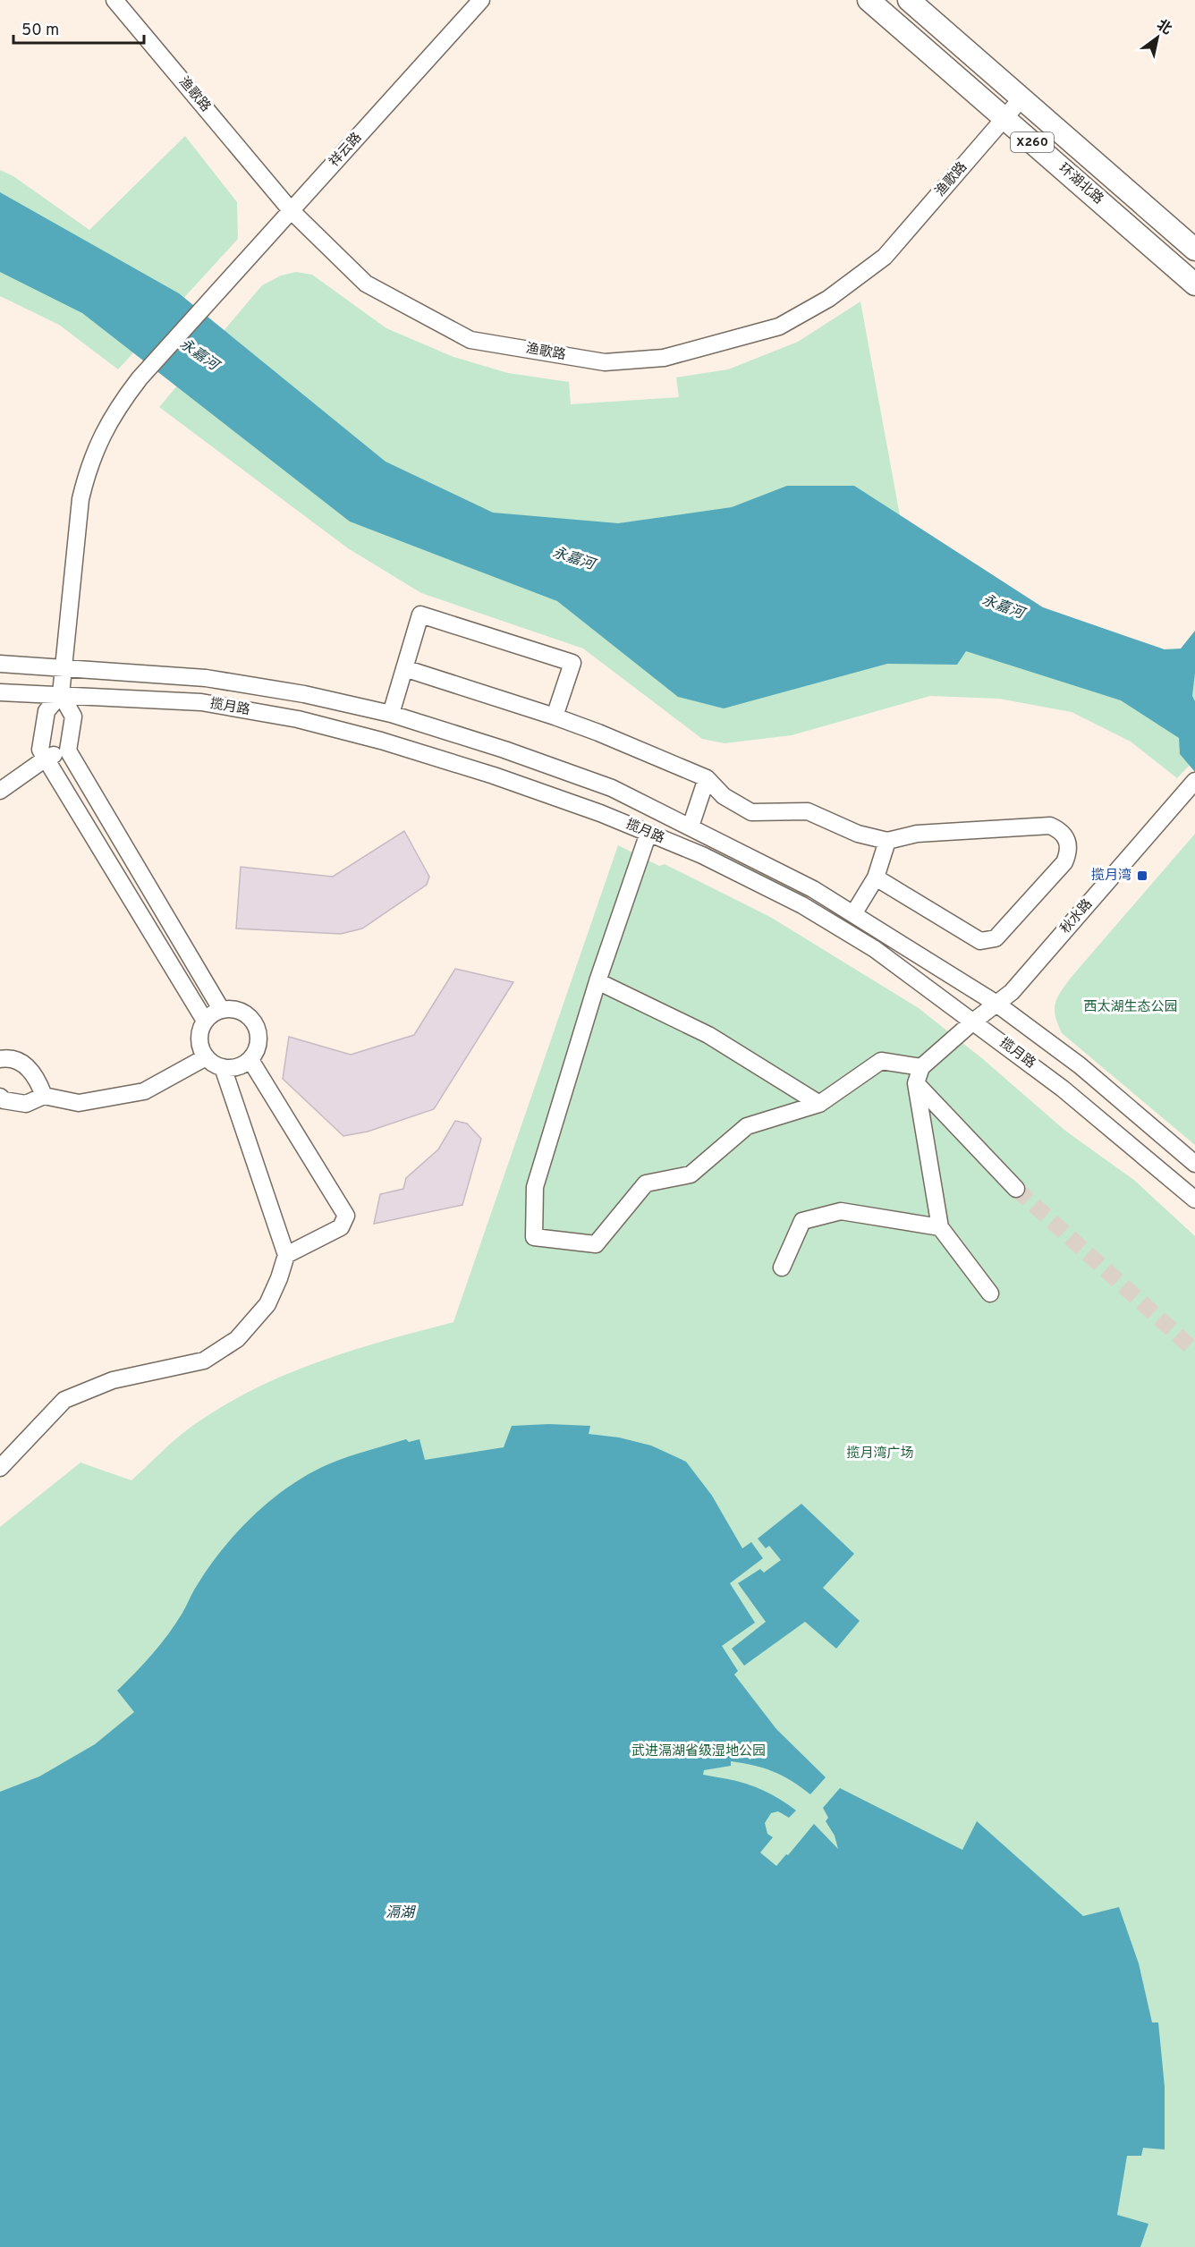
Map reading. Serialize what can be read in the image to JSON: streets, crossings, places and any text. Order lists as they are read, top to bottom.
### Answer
{
  "streets": {
    "main road": ["X260", "环湖北路"],
    "street": [
      "渔歌路",
      "祥云路",
      "揽月路",
      "秋水路"
    ]
  },
  "crossings": [
    ["渔歌路", "祥云路"],
    ["渔歌路", "环湖北路"],
    ["祥云路", "揽月路"],
    ["揽月路", "秋水路"]
  ],
  "water": ["永嘉河", "滆湖"],
  "parks": ["西太湖生态公园", "揽月湾广场", "武进滆湖省级湿地公园"],
  "places": {
    "transit": ["揽月湾"]
  },
  "scale_bar": "50 m",
  "north": "top right"
}
